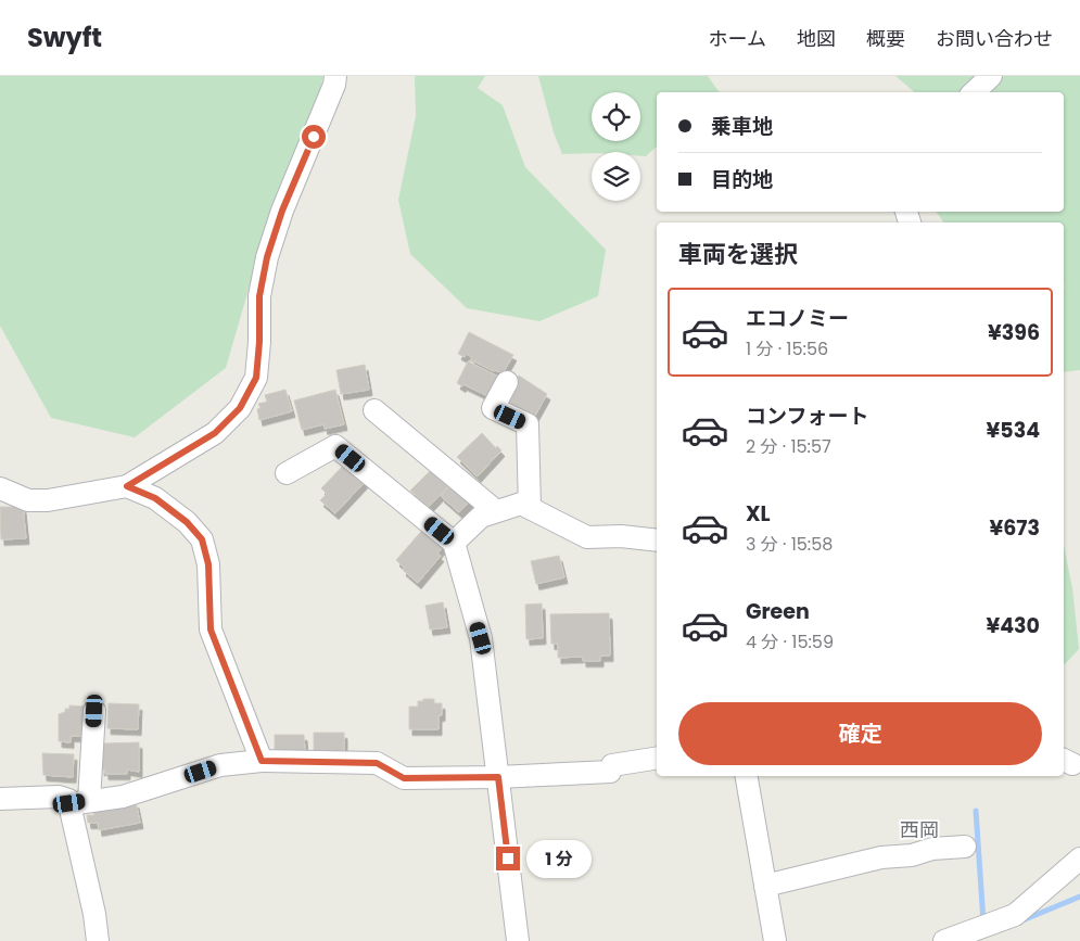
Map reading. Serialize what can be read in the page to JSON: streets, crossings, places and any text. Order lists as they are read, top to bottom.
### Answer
{
  "districts": ["西岡"],
  "page": {
    "header": "Swyft",
    "nav": [
      "ホーム",
      "地図",
      "概要",
      "お問い合わせ"
    ],
    "banner": ["乗車地", "目的地"],
    "heading": "車両を選択",
    "list": [
      {
        "name": "エコノミー",
        "note": "1 分 · 15:56",
        "value": "¥396"
      },
      {
        "name": "コンフォート",
        "note": "2 分 · 15:57",
        "value": "¥534"
      },
      {
        "name": "XL",
        "note": "3 分 · 15:58",
        "value": "¥673"
      },
      {
        "name": "Green",
        "note": "4 分 · 15:59",
        "value": "¥430"
      }
    ],
    "buttons": "確定",
    "bubble": "1 分"
  }
}
